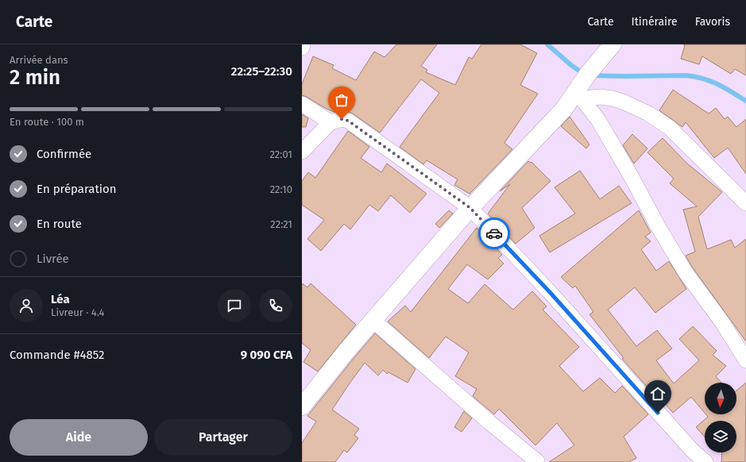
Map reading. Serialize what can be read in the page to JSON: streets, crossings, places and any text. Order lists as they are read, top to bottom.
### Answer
{
  "north": "bottom",
  "page": {
    "header": "Carte",
    "nav": ["Carte", "Itinéraire", "Favoris"],
    "heading": ["2 min", "Arrivée dans", "22:25–22:30"],
    "panel": [
      "Léa",
      "Livreur · 4.4",
      "Commande #4852",
      "9 090 CFA"
    ],
    "bar": "En route · 100 m",
    "list": [
      ["Confirmée", "22:01"],
      ["En préparation", "22:10"],
      ["En route", "22:21"],
      "Livrée"
    ],
    "buttons": ["Aide", "Partager"]
  }
}
